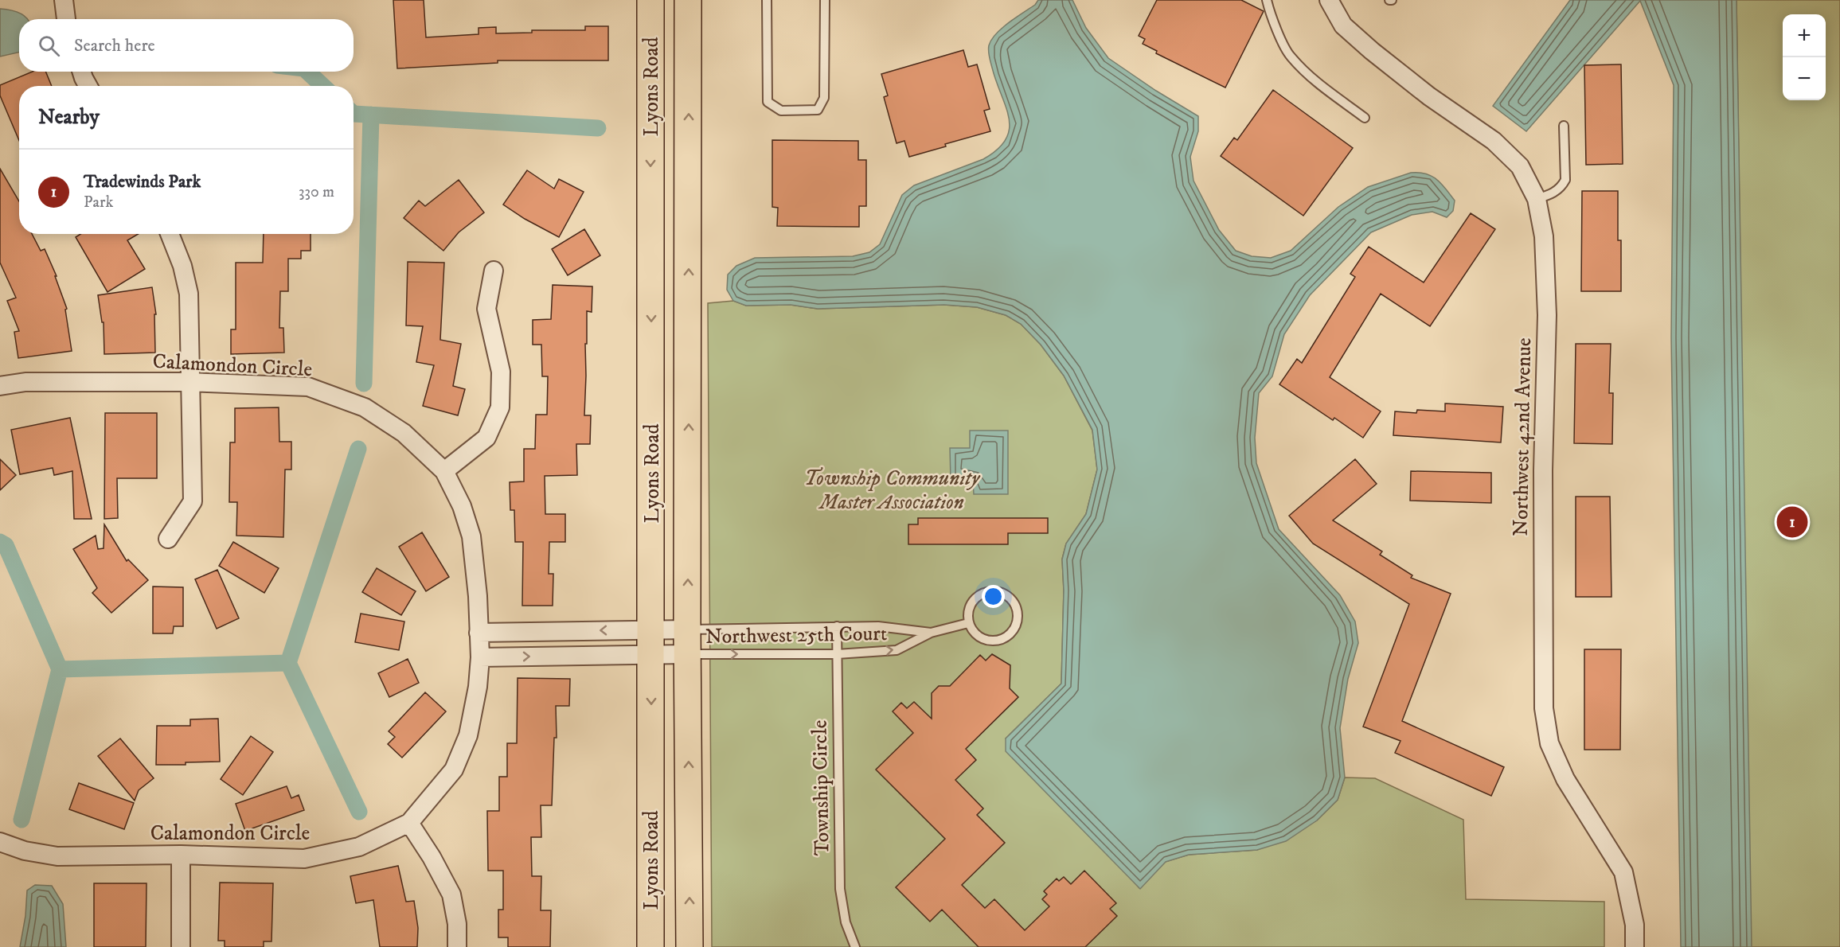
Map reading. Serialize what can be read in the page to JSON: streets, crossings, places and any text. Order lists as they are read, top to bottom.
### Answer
{
  "streets": {
    "main road": ["Lyons Road"],
    "street": ["Calamondon Circle", "Northwest 42nd Avenue"],
    "lane": ["Northwest 25th Court", "Township Circle"]
  },
  "crossings": [
    ["Lyons Road", "Northwest 25th Court"],
    ["Northwest 25th Court", "Township Circle"]
  ],
  "parks": ["Township Community Master Association"],
  "page": {
    "map_buttons": ["+", "−"],
    "search": "Search here",
    "heading": "Nearby",
    "list": [
      {
        "mark": "1",
        "name": "Tradewinds Park",
        "note": "Park",
        "value": "330 m"
      }
    ],
    "pins": "1"
  }
}
